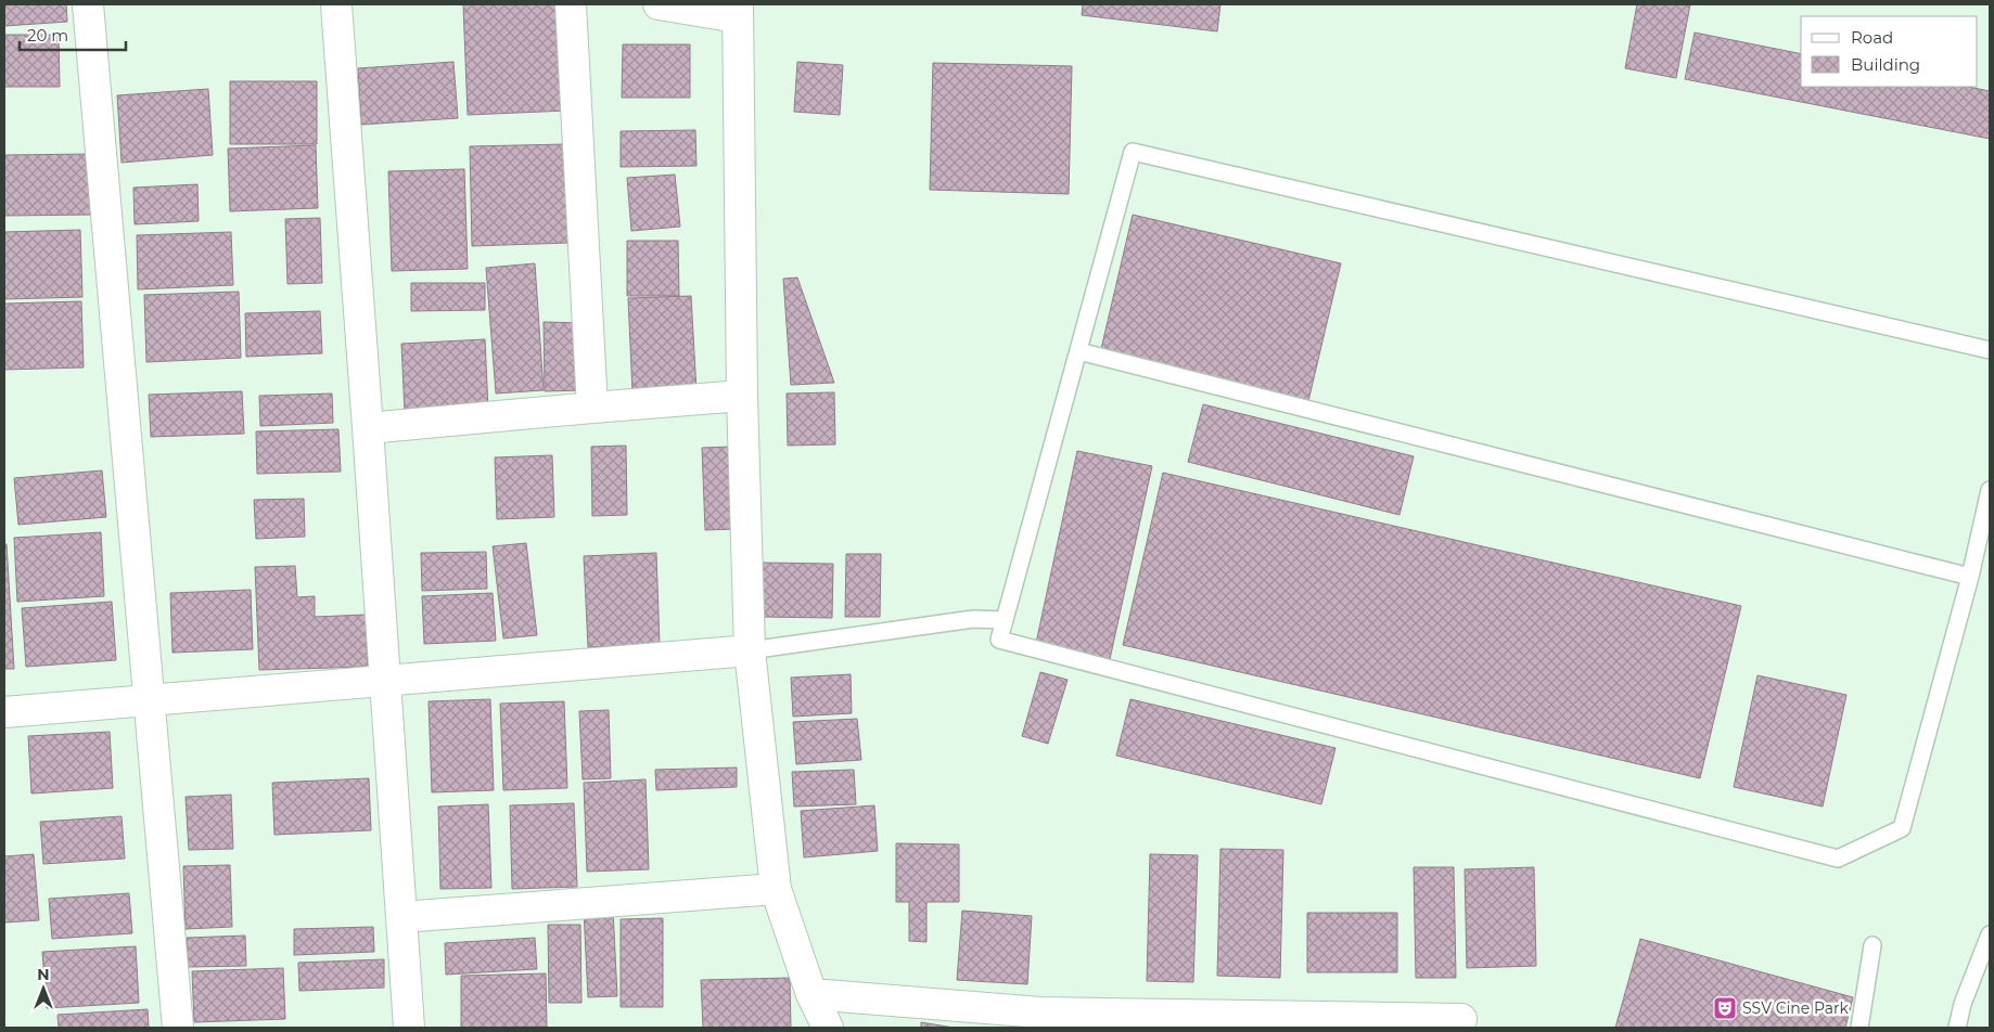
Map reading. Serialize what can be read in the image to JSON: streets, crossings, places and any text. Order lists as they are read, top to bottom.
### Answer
{
  "places": {
    "theatre": ["SSV Cine Park"]
  },
  "legend": ["Road", "Building"],
  "scale_bar": "20 m",
  "north": "top"
}
